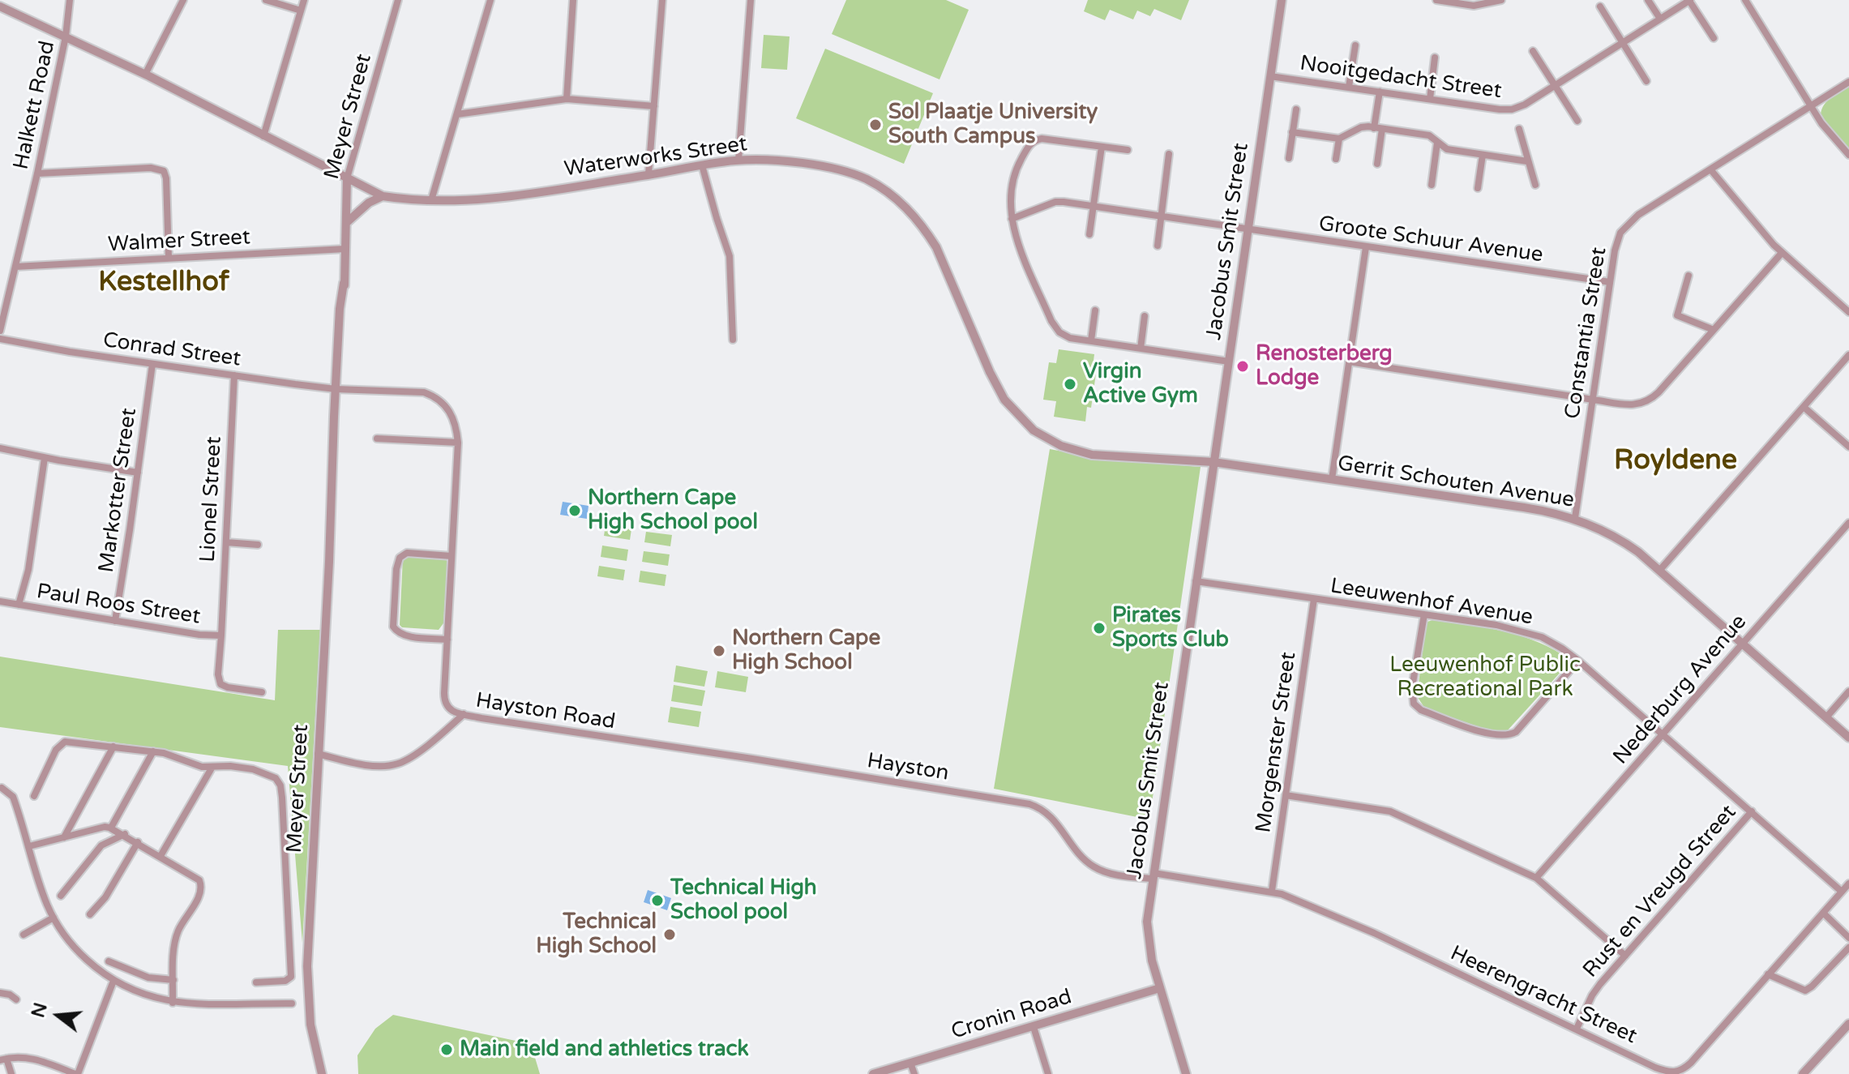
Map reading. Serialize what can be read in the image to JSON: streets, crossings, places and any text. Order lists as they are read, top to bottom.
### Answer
{
  "streets": {
    "street": [
      "Nooitgedacht Street",
      "Halkett Road",
      "Meyer Street",
      "Waterworks Street",
      "Groote Schuur Avenue",
      "Walmer Street",
      "Jacobus Smit Street",
      "Constantia Street",
      "Conrad Street",
      "Gerrit Schouten Avenue",
      "Markotter Street",
      "Lionel Street",
      "Leeuwenhof Avenue",
      "Paul Roos Street",
      "Nederburg Avenue",
      "Hayston Road",
      "Morgenster Street",
      "Hayston",
      "Rust en Vreugd Street",
      "Heerengracht Street",
      "Cronin Road"
    ]
  },
  "crossings": [
    ["Nooitgedacht Street", "Jacobus Smit Street"],
    ["Halkett Road", "Waterworks Street"],
    ["Halkett Road", "Walmer Street"],
    ["Meyer Street", "Waterworks Street"],
    ["Meyer Street", "Walmer Street"],
    ["Meyer Street", "Conrad Street"],
    ["Meyer Street", "Hayston Road"],
    ["Waterworks Street", "Jacobus Smit Street"],
    ["Waterworks Street", "Gerrit Schouten Avenue"],
    ["Groote Schuur Avenue", "Jacobus Smit Street"],
    ["Groote Schuur Avenue", "Constantia Street"],
    ["Jacobus Smit Street", "Gerrit Schouten Avenue"],
    ["Jacobus Smit Street", "Leeuwenhof Avenue"],
    ["Jacobus Smit Street", "Hayston"],
    ["Jacobus Smit Street", "Heerengracht Street"],
    ["Jacobus Smit Street", "Cronin Road"],
    ["Constantia Street", "Gerrit Schouten Avenue"],
    ["Conrad Street", "Markotter Street"],
    ["Conrad Street", "Lionel Street"],
    ["Conrad Street", "Hayston Road"],
    ["Gerrit Schouten Avenue", "Nederburg Avenue"],
    ["Markotter Street", "Paul Roos Street"],
    ["Lionel Street", "Paul Roos Street"],
    ["Leeuwenhof Avenue", "Nederburg Avenue"],
    ["Leeuwenhof Avenue", "Morgenster Street"],
    ["Leeuwenhof Avenue", "Rust en Vreugd Street"],
    ["Leeuwenhof Avenue", "Heerengracht Street"],
    ["Hayston Road", "Hayston"],
    ["Morgenster Street", "Heerengracht Street"],
    ["Hayston", "Heerengracht Street"],
    ["Rust en Vreugd Street", "Heerengracht Street"]
  ],
  "districts": ["Kestellhof", "Royldene"],
  "parks": ["Leeuwenhof Public Recreational Park"],
  "places": [
    "Sol Plaatje University South Campus",
    "Renosterberg Lodge",
    "Virgin Active Gym",
    "Northern Cape High School pool",
    "Pirates Sports Club",
    "Northern Cape High School",
    "Technical High School pool",
    "Technical High School",
    "Main field and athletics track"
  ],
  "north": "left"
}
